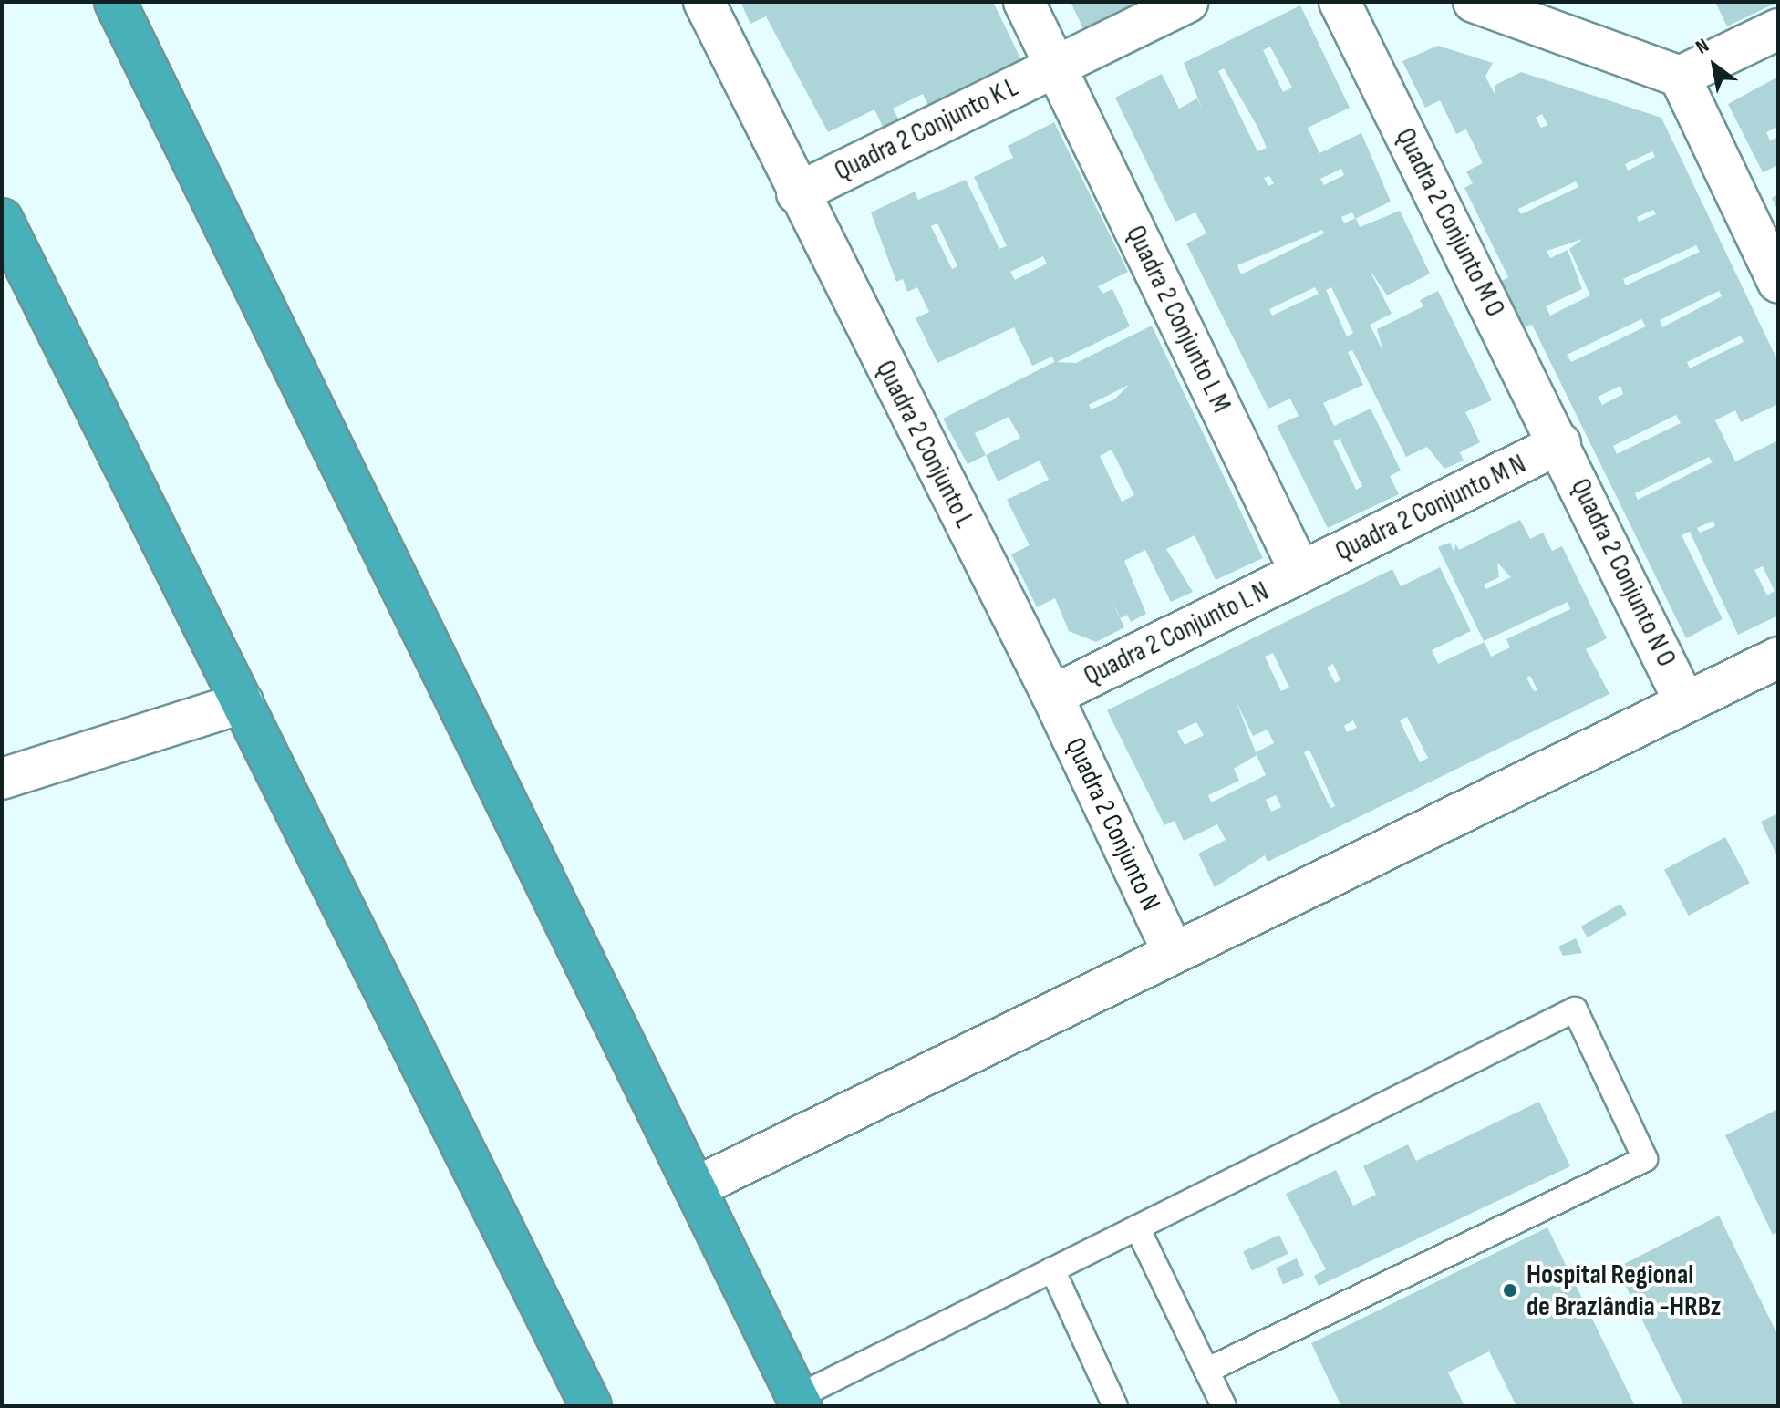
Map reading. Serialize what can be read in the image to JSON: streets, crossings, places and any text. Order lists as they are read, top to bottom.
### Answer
{
  "streets": {
    "street": [
      "Quadra 2 Conjunto K L",
      "Quadra 2 Conjunto M O",
      "Quadra 2 Conjunto L M",
      "Quadra 2 Conjunto L",
      "Quadra 2 Conjunto M N",
      "Quadra 2 Conjunto N O",
      "Quadra 2 Conjunto L N",
      "Quadra 2 Conjunto N"
    ]
  },
  "crossings": [
    ["Quadra 2 Conjunto K L", "Quadra 2 Conjunto L M"],
    ["Quadra 2 Conjunto K L", "Quadra 2 Conjunto L"],
    ["Quadra 2 Conjunto M O", "Quadra 2 Conjunto M N"],
    ["Quadra 2 Conjunto M O", "Quadra 2 Conjunto N O"],
    ["Quadra 2 Conjunto L M", "Quadra 2 Conjunto M N"],
    ["Quadra 2 Conjunto L M", "Quadra 2 Conjunto L N"],
    ["Quadra 2 Conjunto L", "Quadra 2 Conjunto L N"],
    ["Quadra 2 Conjunto L", "Quadra 2 Conjunto N"],
    ["Quadra 2 Conjunto M N", "Quadra 2 Conjunto N O"],
    ["Quadra 2 Conjunto M N", "Quadra 2 Conjunto L N"],
    ["Quadra 2 Conjunto L N", "Quadra 2 Conjunto N"]
  ],
  "places": ["Hospital Regional de Brazlândia -HRBz"],
  "north": "top left"
}
